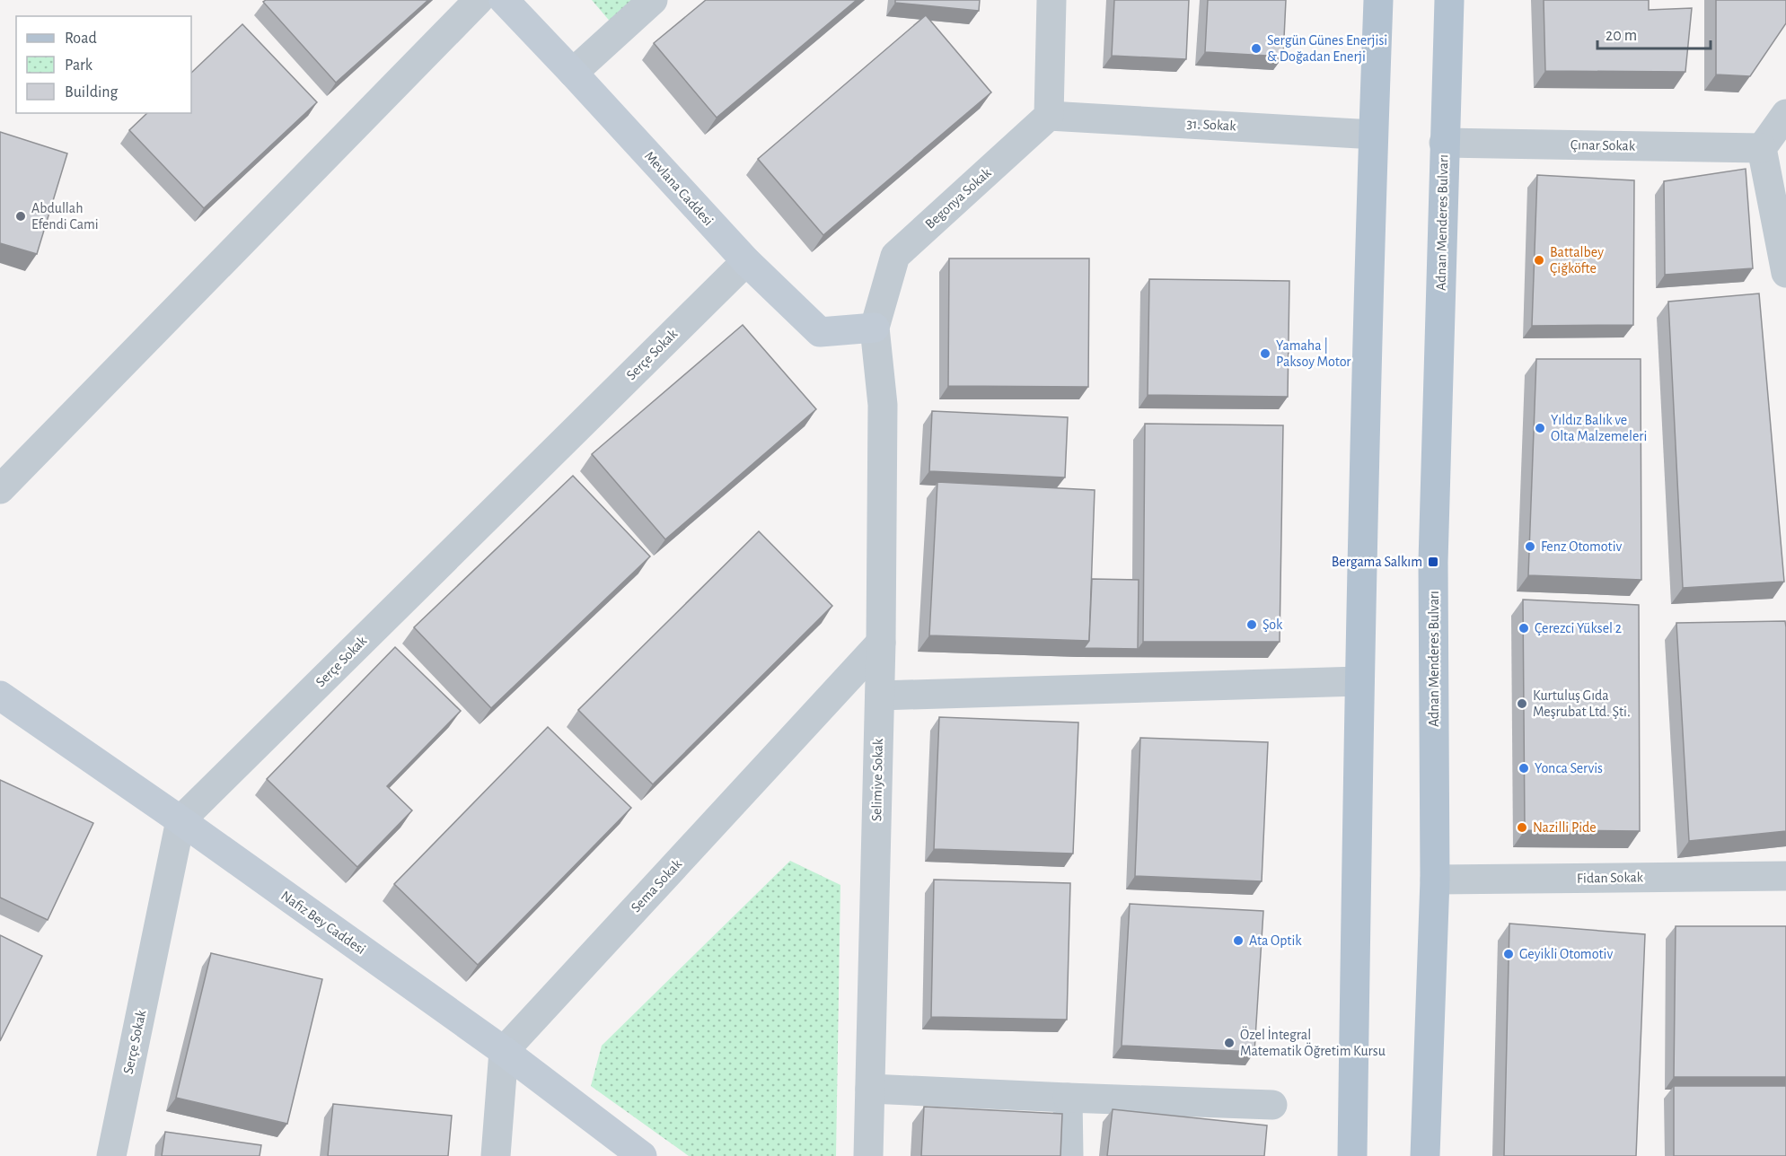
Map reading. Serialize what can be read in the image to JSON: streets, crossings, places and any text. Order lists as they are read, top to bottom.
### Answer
{
  "streets": {
    "main road": ["Adnan Menderes Bulvarı"],
    "street": [
      "31. Sokak",
      "Çınar Sokak",
      "Mevlana Caddesi",
      "Begonya Sokak",
      "Serçe Sokak",
      "Selimiye Sokak",
      "Fidan Sokak",
      "Sema Sokak",
      "Nafiz Bey Caddesi"
    ]
  },
  "crossings": [
    ["31. Sokak", "Begonya Sokak"],
    ["Çınar Sokak", "Adnan Menderes Bulvarı"],
    ["Mevlana Caddesi", "Begonya Sokak"],
    ["Mevlana Caddesi", "Serçe Sokak"],
    ["Begonya Sokak", "Selimiye Sokak"],
    ["Adnan Menderes Bulvarı", "Fidan Sokak"],
    ["Serçe Sokak", "Nafiz Bey Caddesi"],
    ["Selimiye Sokak", "Sema Sokak"],
    ["Sema Sokak", "Nafiz Bey Caddesi"]
  ],
  "places": {
    "other": [
      "Sergün Günes Enerjisi & Doğadan Enerji",
      "Abdullah Efendi Cami",
      "Battalbey Çiğköfte",
      "Yamaha | Paksoy Motor",
      "Yıldız Balık ve Olta Malzemeleri",
      "Fenz Otomotiv",
      "Şok",
      "Çerezci Yüksel 2",
      "Kurtuluş Gıda Meşrubat Ltd. Şti.",
      "Yonca Servis",
      "Nazilli Pide",
      "Ata Optik",
      "Geyikli Otomotiv",
      "Özel İntegral Matematik Öğretim Kursu"
    ],
    "transit": ["Bergama Salkım"]
  },
  "legend": ["Road", "Park", "Building"],
  "scale_bar": "20 m"
}
